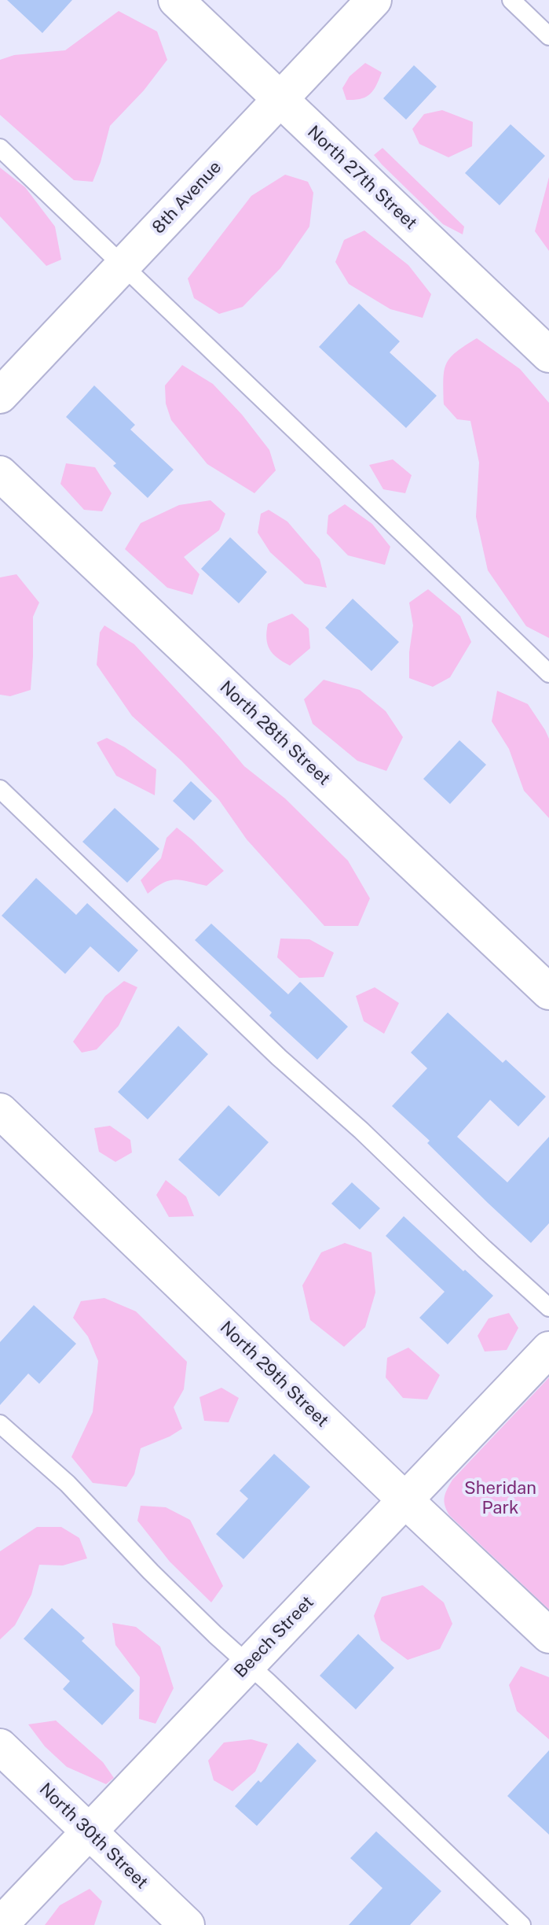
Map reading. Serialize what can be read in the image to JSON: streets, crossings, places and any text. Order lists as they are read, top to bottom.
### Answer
{
  "streets": {
    "street": [
      "North 27th Street",
      "8th Avenue",
      "North 28th Street",
      "North 29th Street",
      "Beech Street",
      "North 30th Street"
    ]
  },
  "crossings": [
    ["North 27th Street", "8th Avenue"],
    ["North 29th Street", "Beech Street"],
    ["Beech Street", "North 30th Street"]
  ],
  "parks": ["Sheridan Park"]
}
